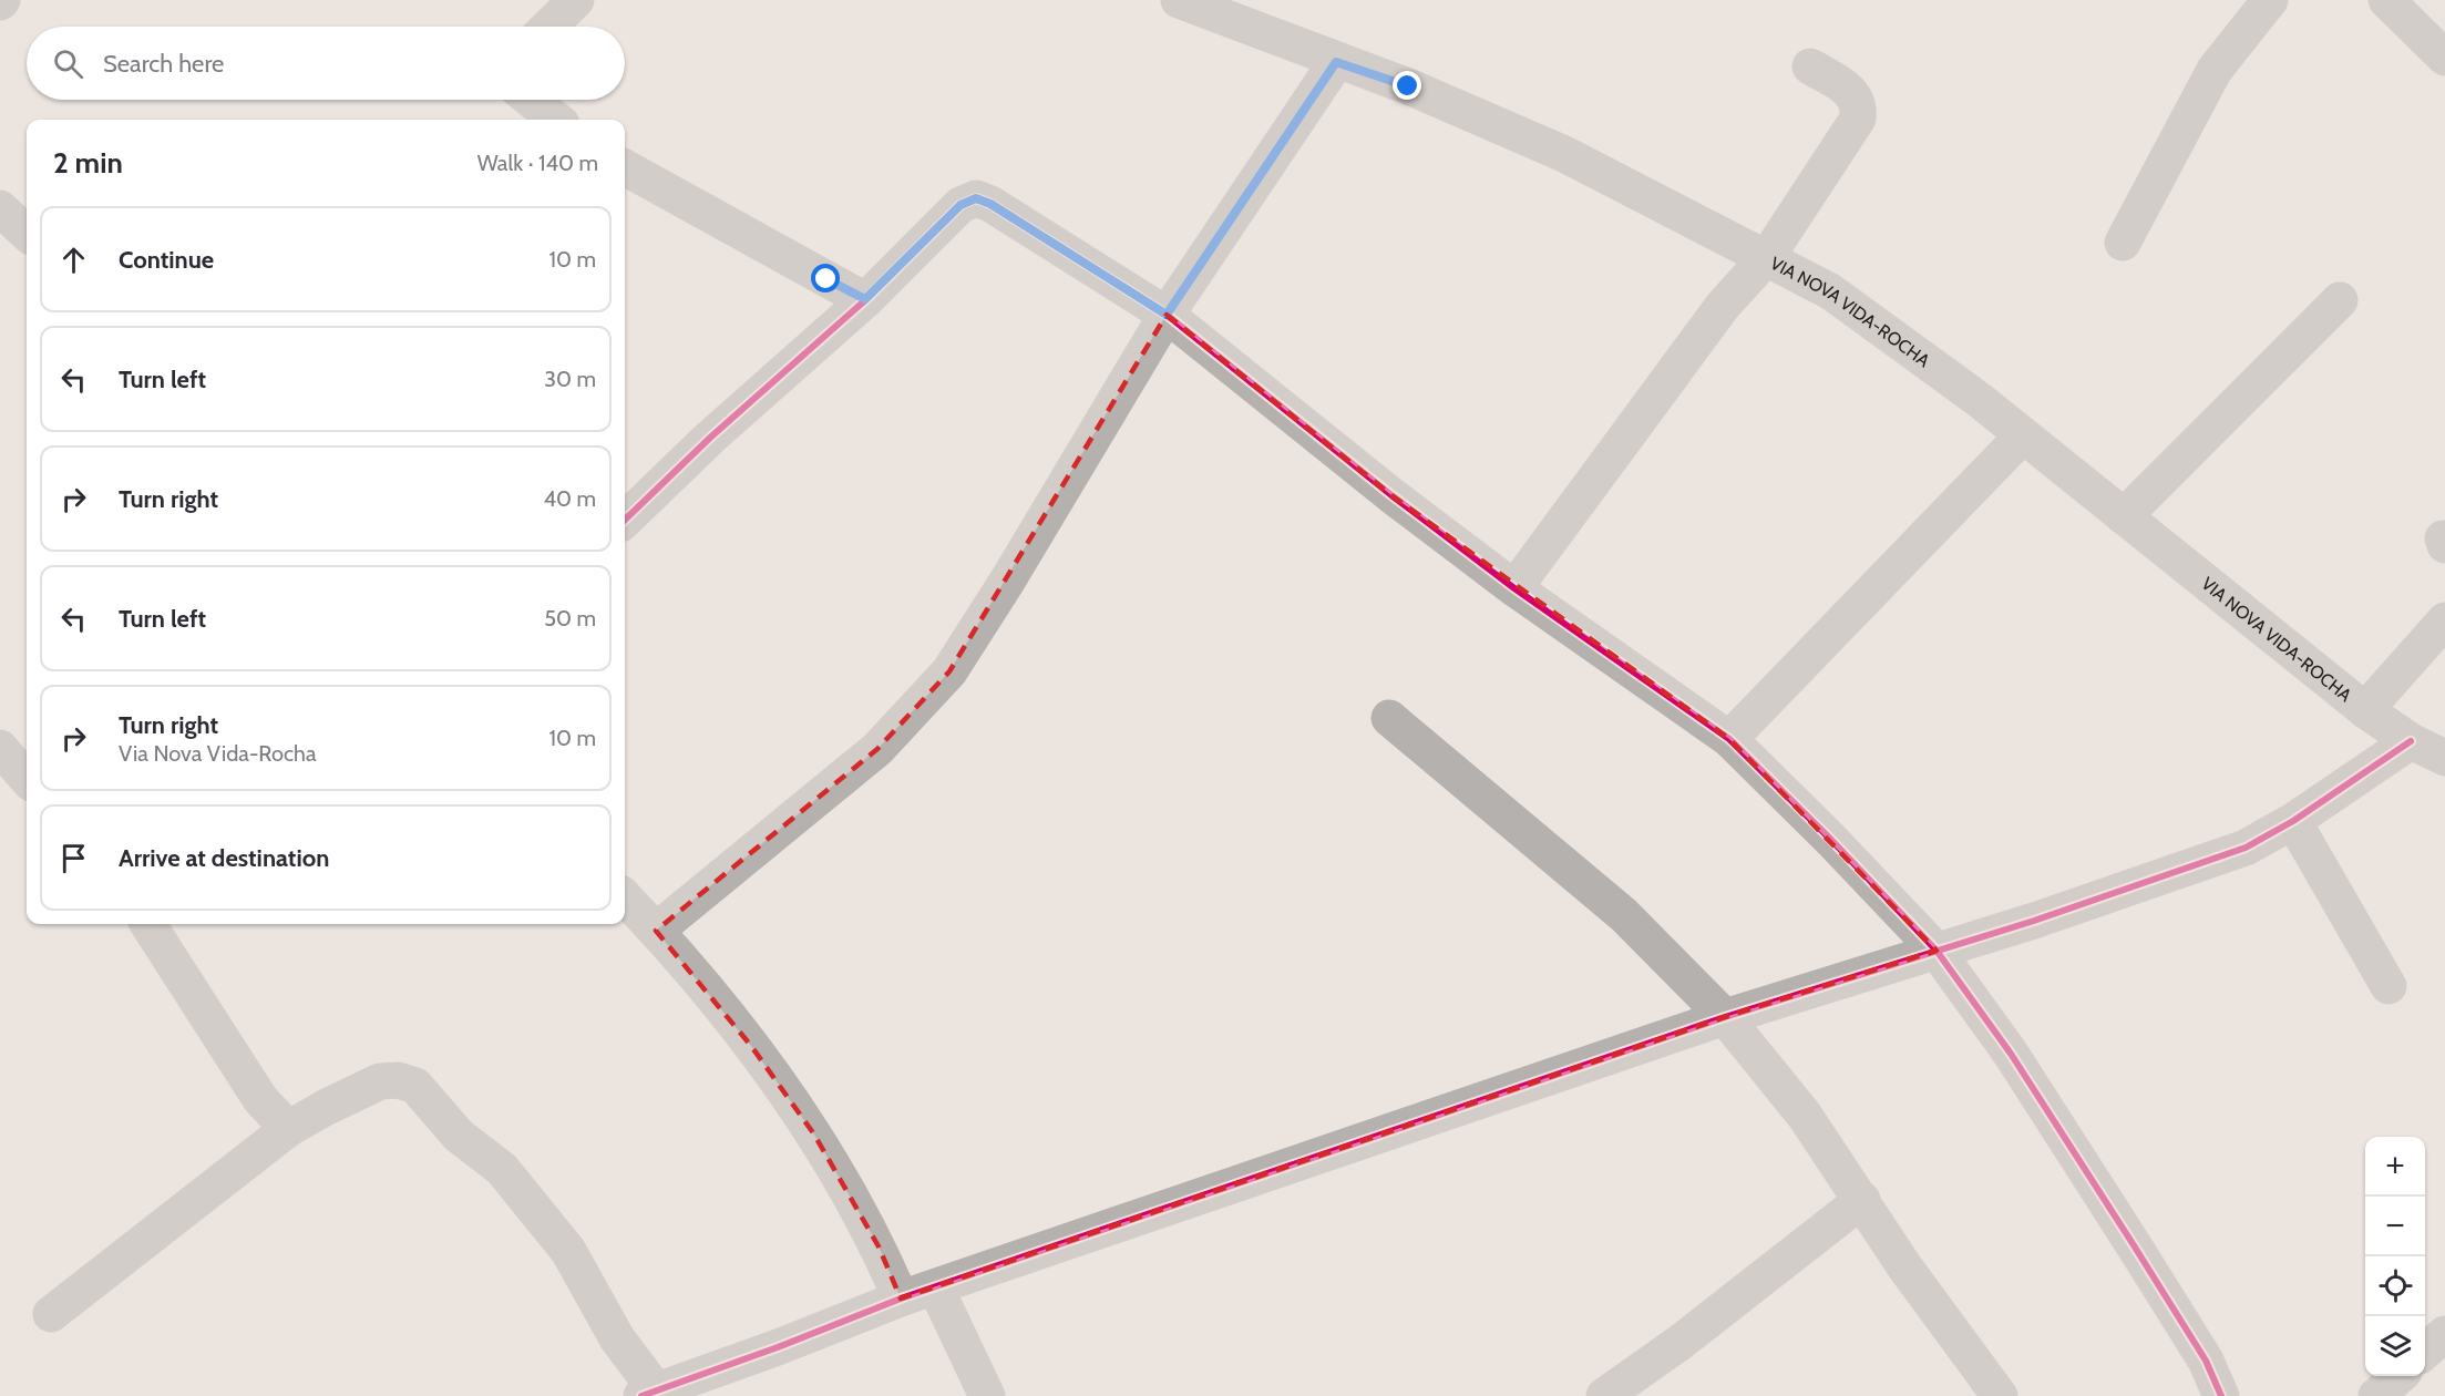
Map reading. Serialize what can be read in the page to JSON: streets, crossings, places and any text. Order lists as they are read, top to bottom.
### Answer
{
  "streets": {
    "street": ["VIA NOVA VIDA-ROCHA"]
  },
  "page": {
    "search": "Search here",
    "heading": ["2 min", "Walk · 140 m"],
    "list": [
      ["Continue", "10 m"],
      ["Turn left", "30 m"],
      ["Turn right", "40 m"],
      ["Turn left", "50 m"],
      ["Turn right", "Via Nova Vida-Rocha", "10 m"],
      "Arrive at destination"
    ],
    "map_buttons": ["+", "−"]
  }
}
